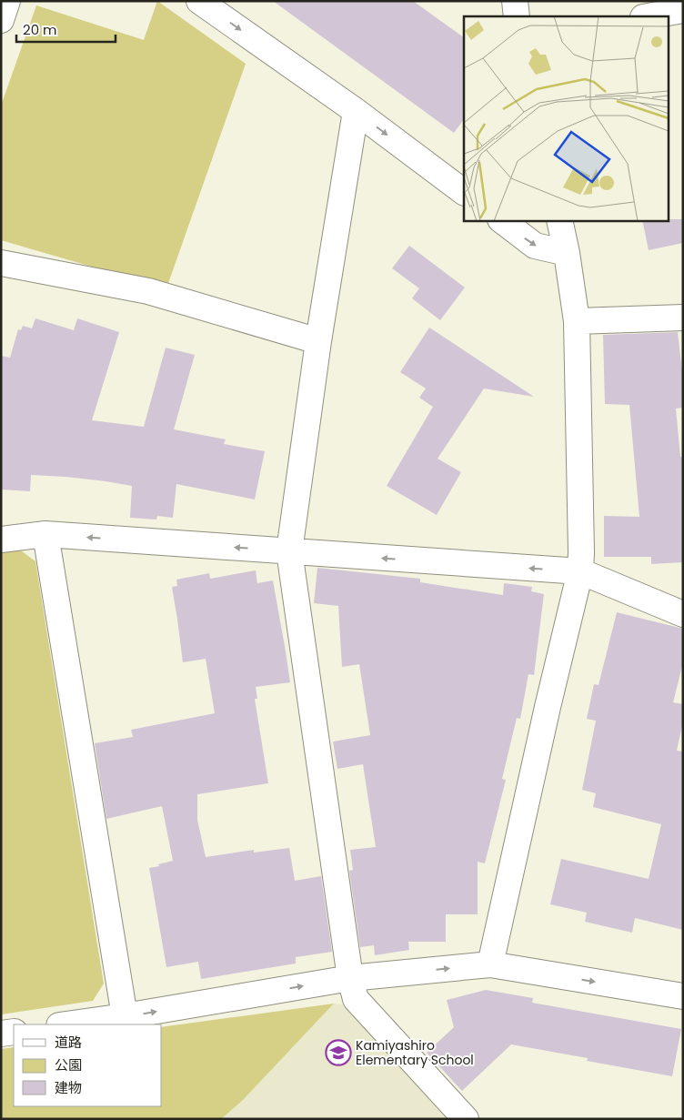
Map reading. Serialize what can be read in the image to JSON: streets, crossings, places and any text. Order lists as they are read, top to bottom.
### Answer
{
  "places": {
    "school or university": ["Kamiyashiro Elementary School"]
  },
  "legend": ["道路", "公園", "建物"],
  "scale_bar": "20 m"
}
